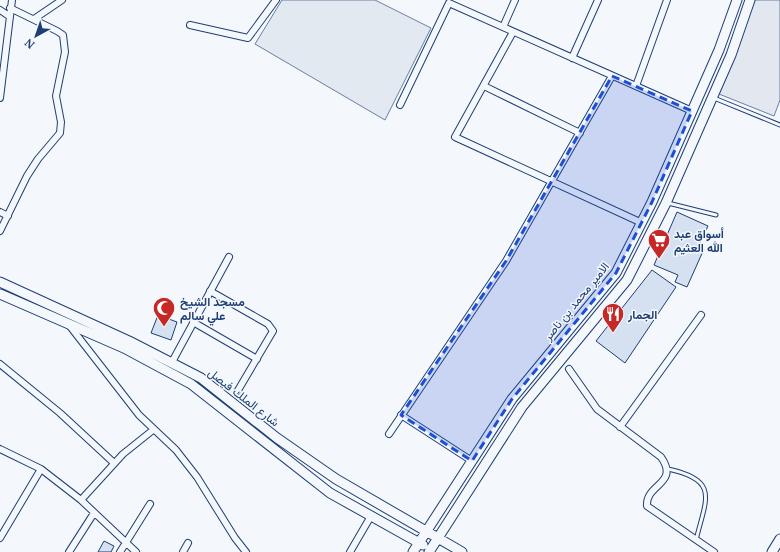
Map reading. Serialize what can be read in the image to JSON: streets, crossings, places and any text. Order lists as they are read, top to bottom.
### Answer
{
  "streets": {
    "main road": ["الامير محمد بن ناصر", "شارع الملك فيصل"]
  },
  "crossings": [
    ["الامير محمد بن ناصر", "شارع الملك فيصل"]
  ],
  "places": {
    "supermarket": ["أسواق عبد الله العثيم"],
    "mosque": ["مسجد الشيخ علي سالم"],
    "restaurant": ["الجمار"]
  },
  "north": "bottom left"
}
